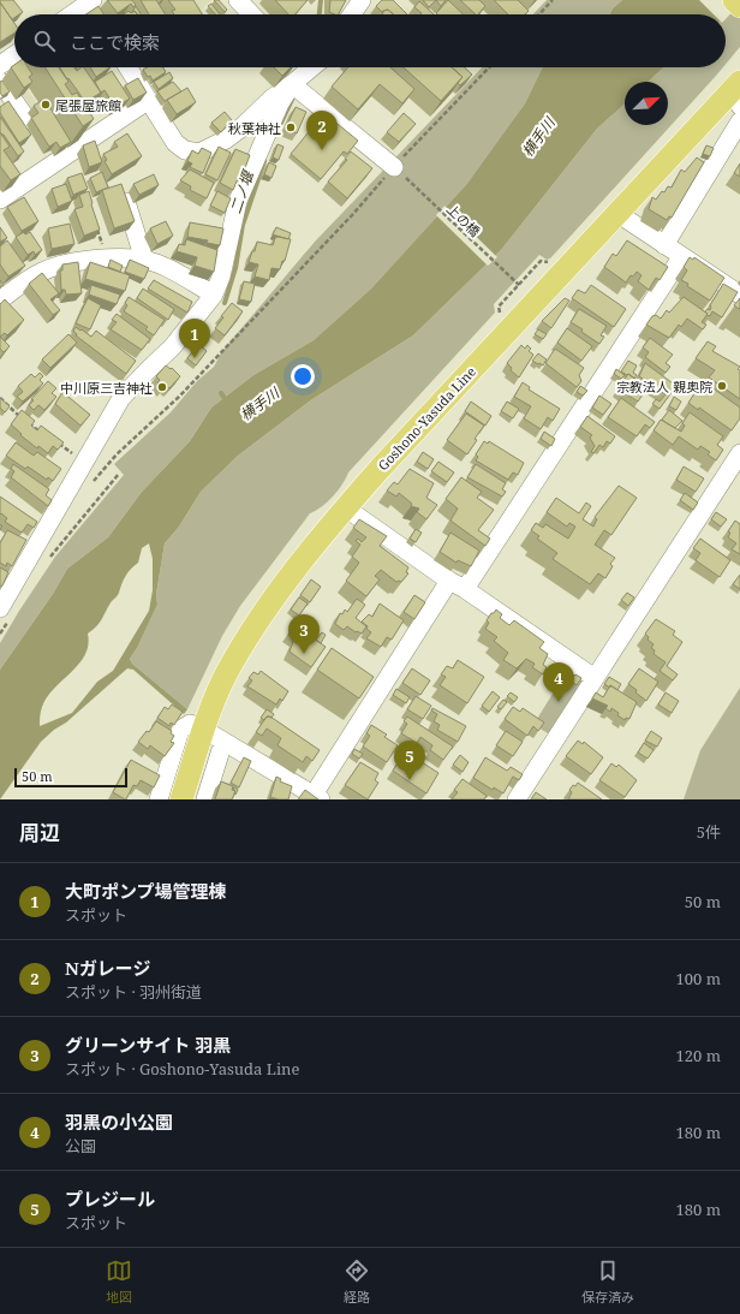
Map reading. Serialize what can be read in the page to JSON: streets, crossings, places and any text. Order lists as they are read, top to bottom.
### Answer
{
  "streets": {
    "main road": ["Goshono-Yasuda Line"],
    "path": ["上の橋"]
  },
  "water": ["横手川", "二ノ堰"],
  "places": [
    "尾張屋旅館",
    "秋葉神社",
    "宗教法人 親奥院",
    "中川原三吉神社"
  ],
  "scale_bar": "50 m",
  "north": "top right",
  "page": {
    "search": "ここで検索",
    "pins": [
      "2",
      "1",
      "3",
      "4",
      "5"
    ],
    "scale": "50 m",
    "heading": ["周辺", "5件"],
    "list": [
      {
        "mark": "1",
        "name": "大町ポンプ場管理棟",
        "note": "スポット",
        "value": "50 m"
      },
      {
        "mark": "2",
        "name": "Nガレージ",
        "note": "スポット · 羽州街道",
        "value": "100 m"
      },
      {
        "mark": "3",
        "name": "グリーンサイト 羽黒",
        "note": "スポット · Goshono-Yasuda Line",
        "value": "120 m"
      },
      {
        "mark": "4",
        "name": "羽黒の小公園",
        "note": "公園",
        "value": "180 m"
      },
      {
        "mark": "5",
        "name": "プレジール",
        "note": "スポット",
        "value": "180 m"
      }
    ],
    "nav": ["地図", "経路", "保存済み"]
  }
}
